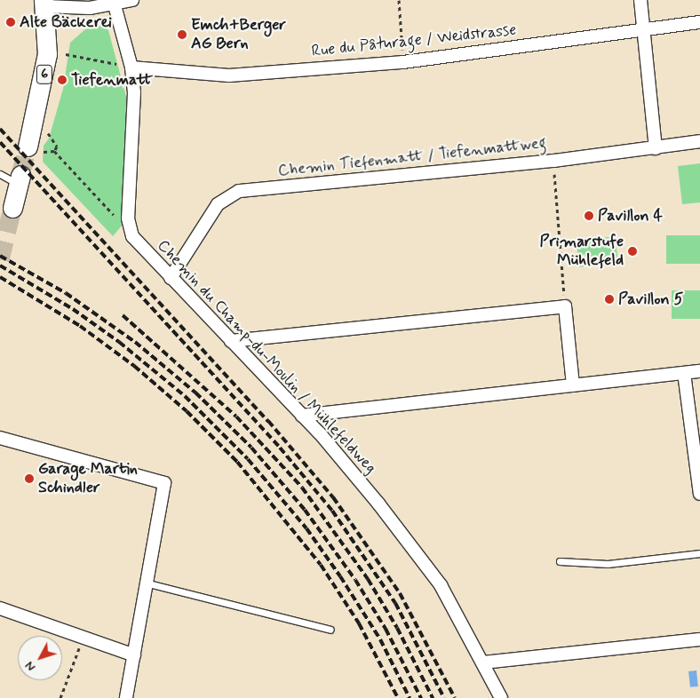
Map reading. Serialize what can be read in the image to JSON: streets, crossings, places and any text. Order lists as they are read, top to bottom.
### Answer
{
  "streets": {
    "main road": ["6"],
    "street": ["Rue du Pâturage / Weidstrasse", "Chemin Tiefenmatt / Tiefenmattweg", "Chemin du Champ-du-Moulin / Mühlefeldweg"]
  },
  "crossings": [
    ["Chemin Tiefenmatt / Tiefenmattweg", "Chemin du Champ-du-Moulin / Mühlefeldweg"]
  ],
  "places": [
    "Alte Bäckerei",
    "Emch+Berger AG Bern",
    "Tiefenmatt",
    "Pavillon 4",
    "Primarstufe Mühlefeld",
    "Pavillon 5",
    "Garage Martin Schindler"
  ],
  "north": "bottom left"
}
